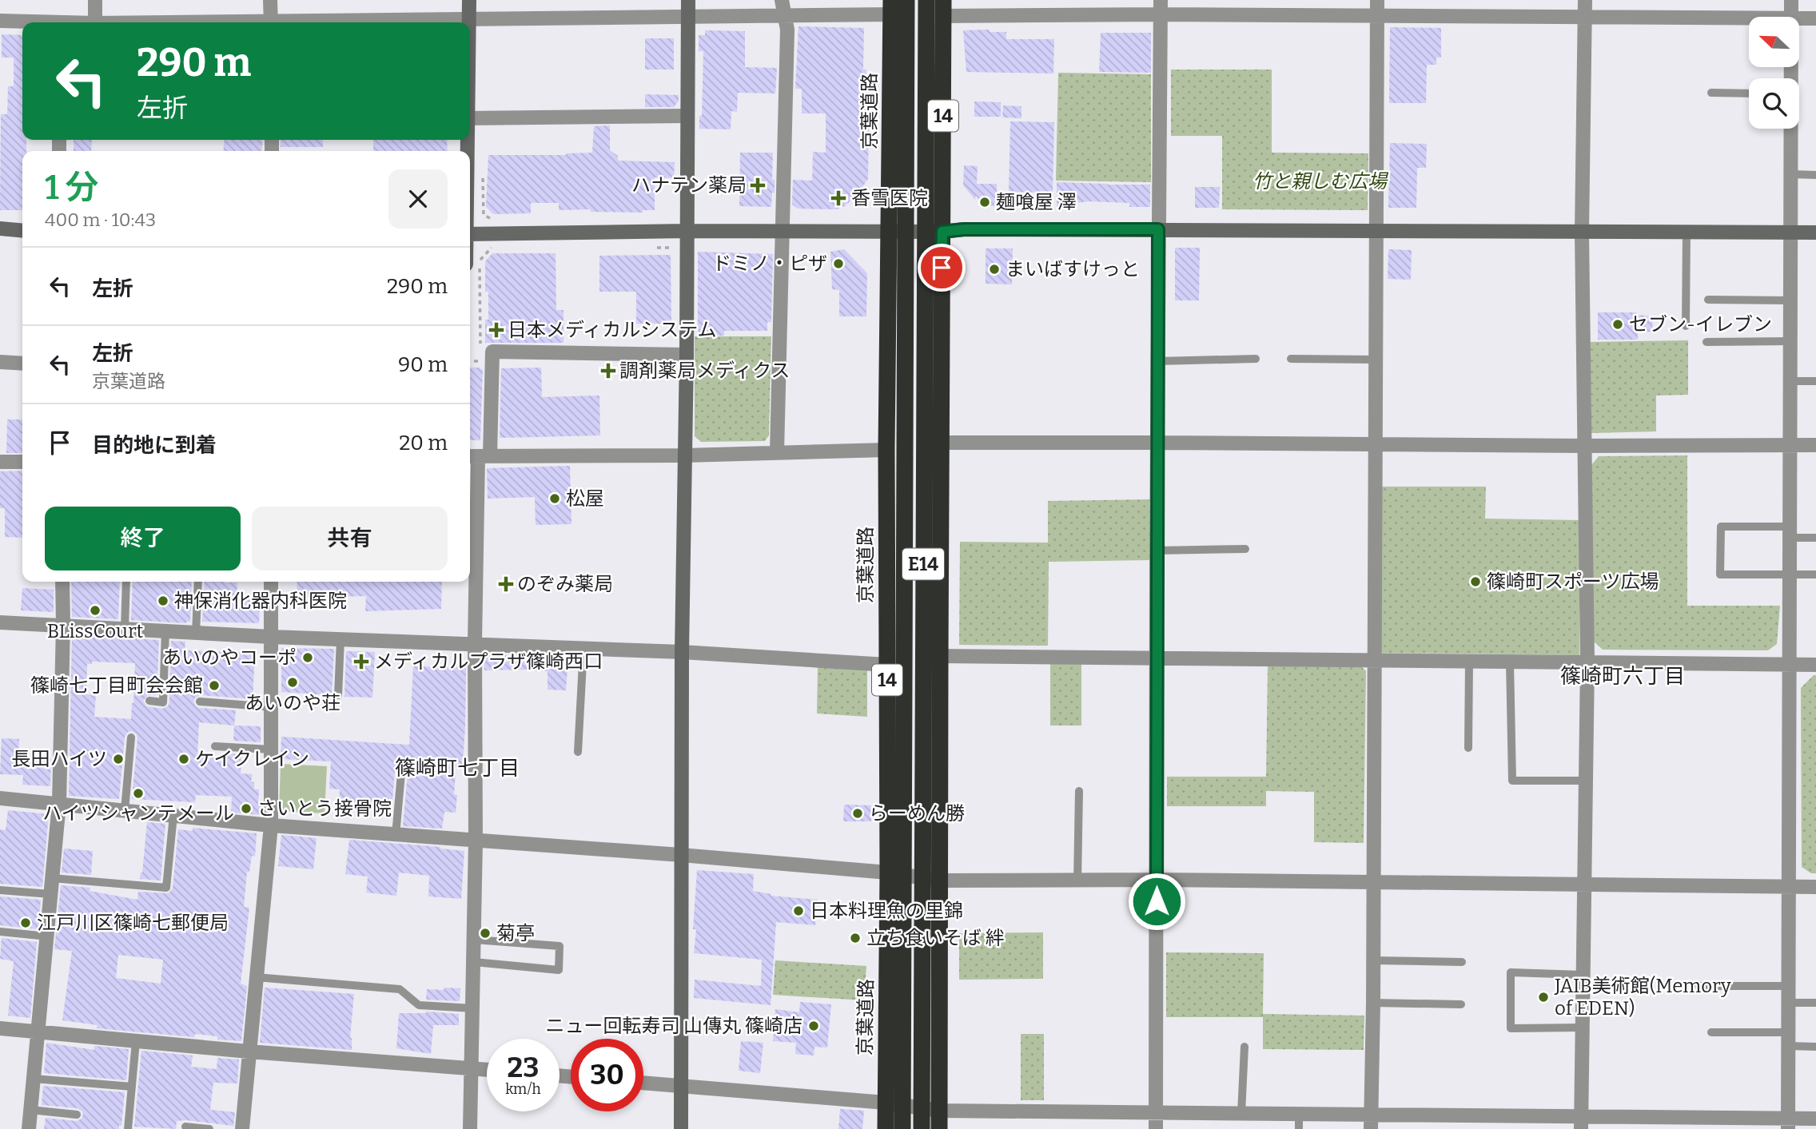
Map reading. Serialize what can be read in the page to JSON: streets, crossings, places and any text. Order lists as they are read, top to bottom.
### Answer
{
  "streets": {
    "highway": ["京葉道路", "14", "E14"]
  },
  "districts": ["篠崎町六丁目", "篠崎町七丁目"],
  "parks": ["竹と親しむ広場"],
  "places": {
    "health": [
      "ハナテン薬局",
      "香雪医院",
      "日本メディカルシステム",
      "調剤薬局メディクス",
      "のぞみ薬局",
      "メディカルプラザ篠崎西口"
    ],
    "other": [
      "麺喰屋 澤",
      "ドミノ・ピザ",
      "まいばすけっと",
      "セブン-イレブン",
      "松屋",
      "篠崎町スポーツ広場",
      "神保消化器内科医院",
      "BLissCourt",
      "あいのやコーポ",
      "あいのや荘",
      "篠崎七丁目町会会館",
      "長田ハイツ",
      "ケイクレイン",
      "ハイツシャンテメール",
      "さいとう接骨院",
      "らーめん勝",
      "日本料理魚の里錦",
      "江戸川区篠崎七郵便局",
      "菊亭",
      "立ち食いそば 絆",
      "JAIB美術館(Memory of EDEN)",
      "ニュー回転寿司 山傳丸 篠崎店"
    ]
  },
  "north": "top left",
  "page": {
    "turn": ["290 m", "左折"],
    "heading": ["1 分", "400 m · 10:43"],
    "list": [
      {
        "name": "左折",
        "value": "290 m"
      },
      {
        "name": "左折",
        "note": "京葉道路",
        "value": "90 m"
      },
      {
        "name": "目的地に到着",
        "value": "20 m"
      }
    ],
    "buttons": ["終了", "共有"],
    "speed": "23 km/h",
    "limit": "30"
  }
}
